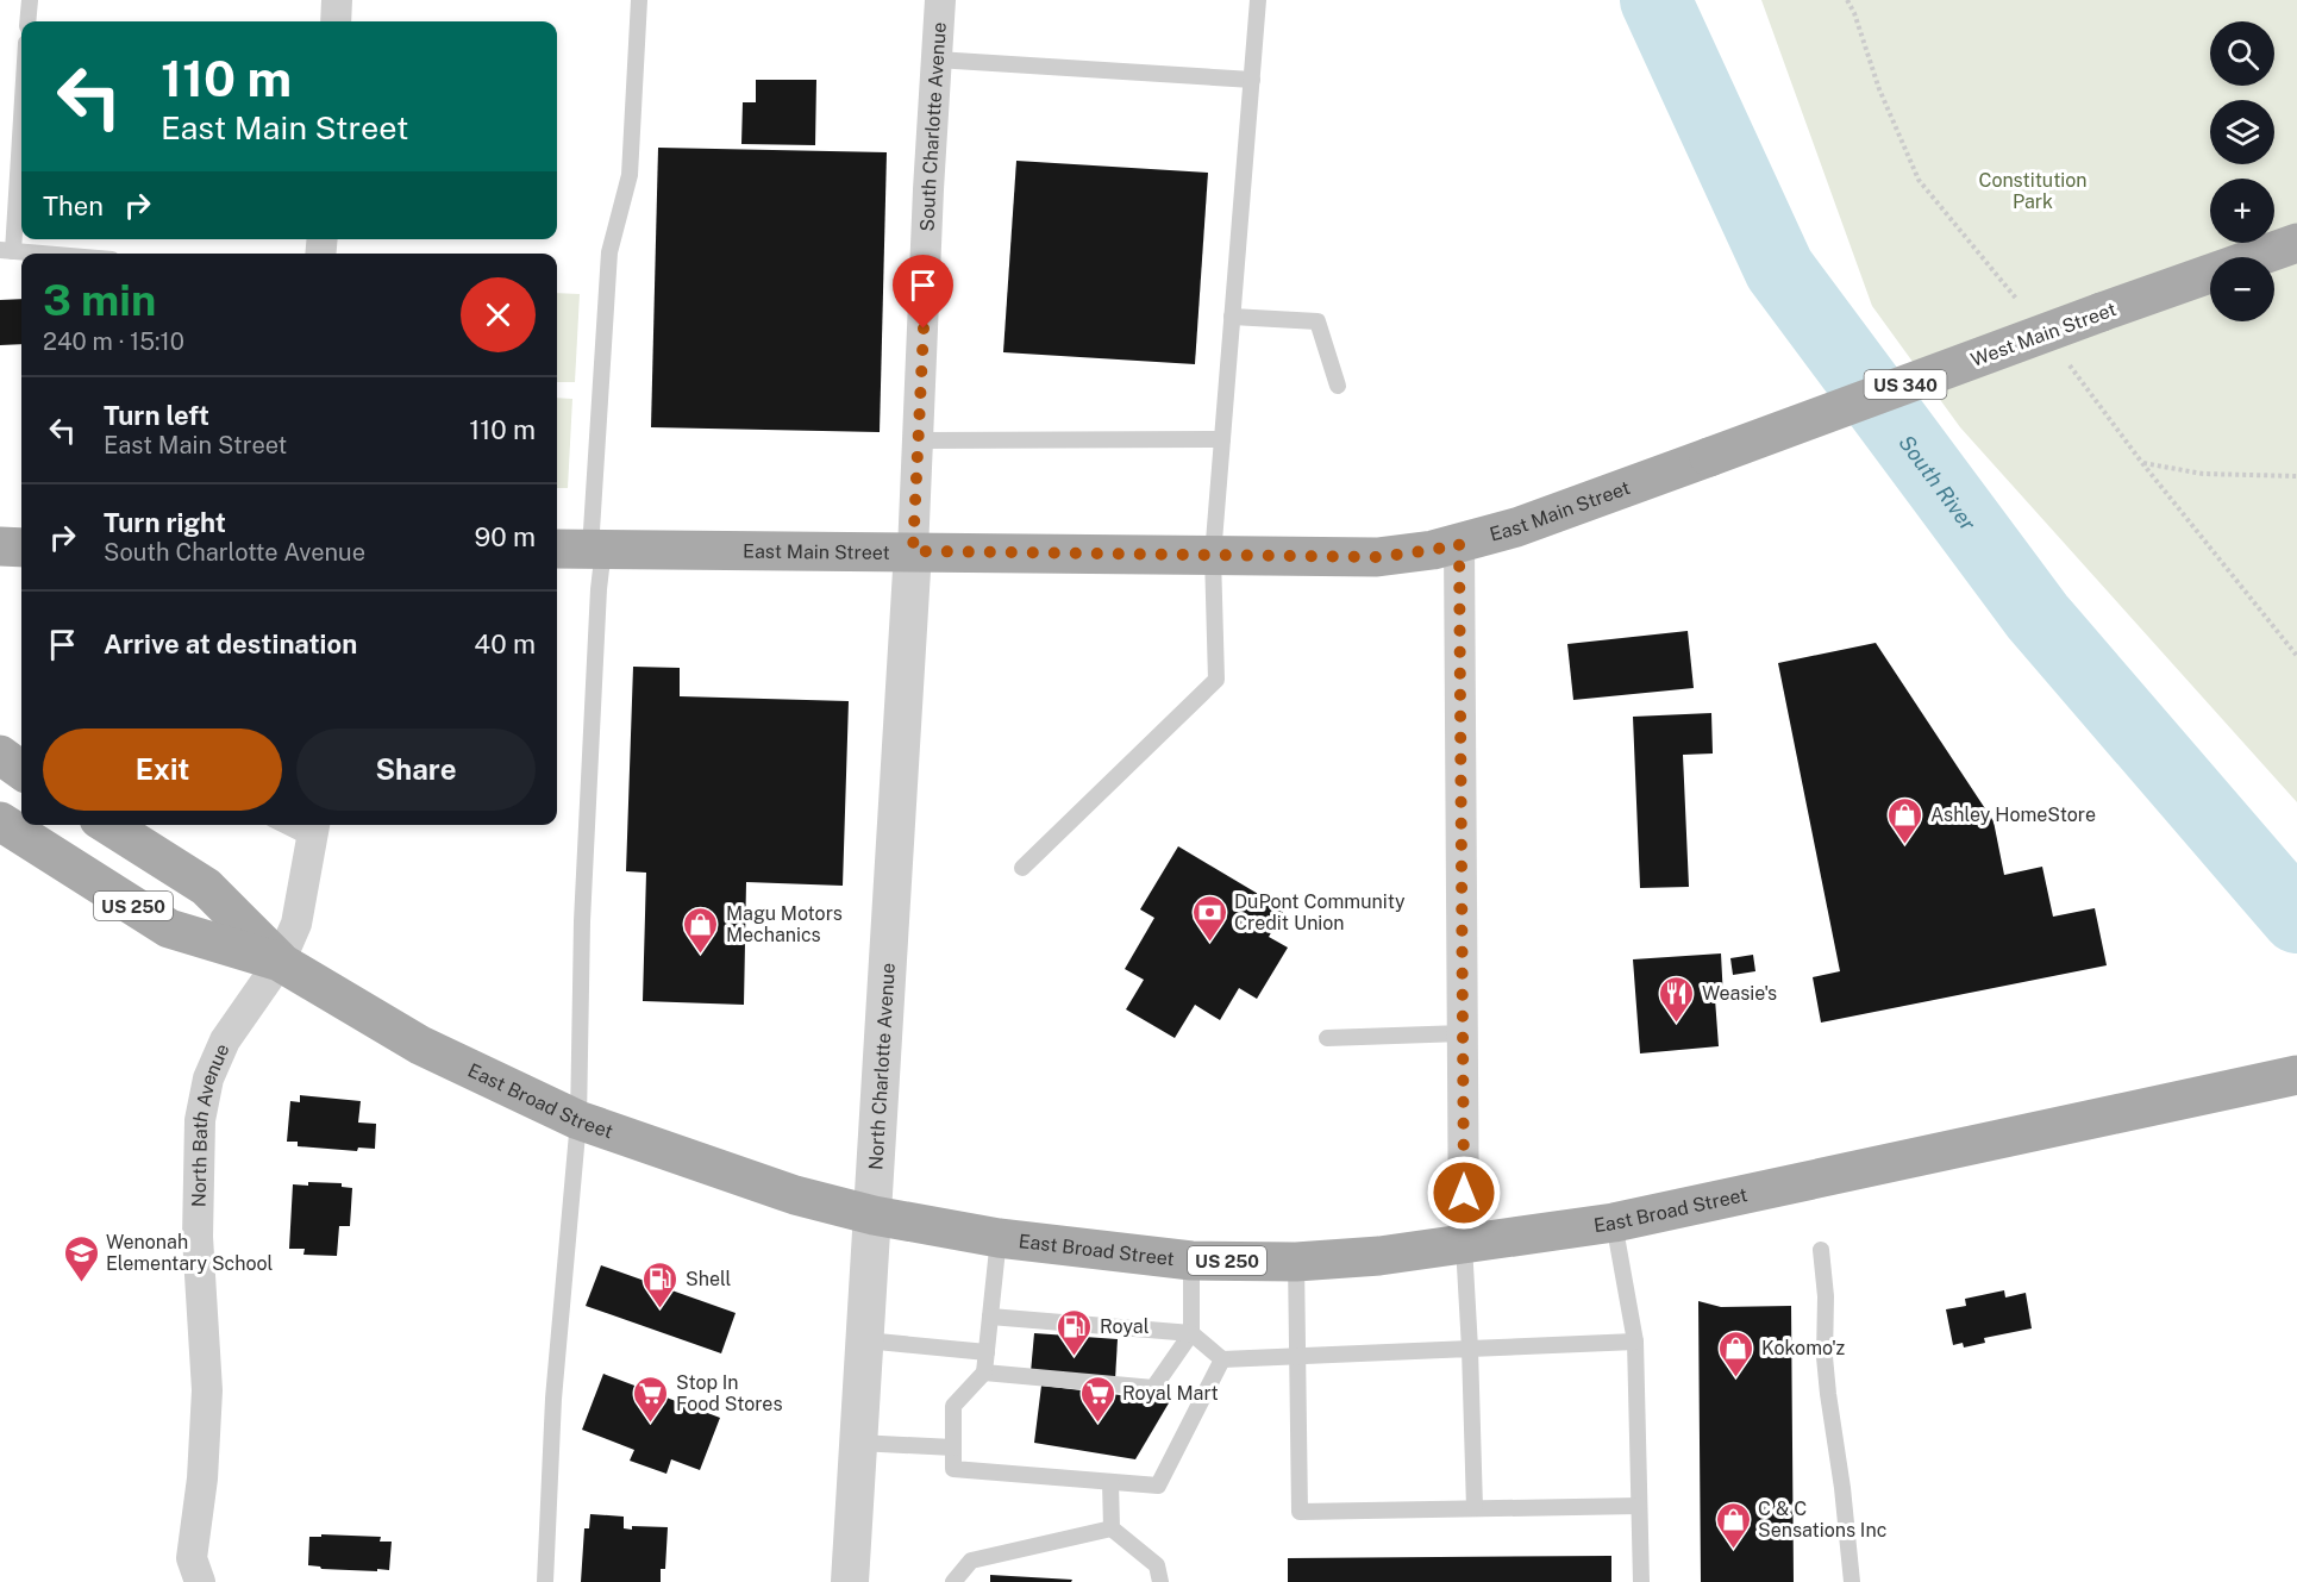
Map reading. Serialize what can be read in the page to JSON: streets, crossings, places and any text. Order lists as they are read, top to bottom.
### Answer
{
  "streets": {
    "main road": [
      "West Main Street",
      "US 340",
      "East Main Street",
      "US 250",
      "East Broad Street"
    ],
    "street": ["South Charlotte Avenue", "North Charlotte Avenue", "North Bath Avenue"]
  },
  "crossings": [
    ["South Charlotte Avenue", "East Main Street"],
    ["South Charlotte Avenue", "North Charlotte Avenue"],
    ["West Main Street", "East Main Street"],
    ["East Main Street", "North Charlotte Avenue"],
    ["North Charlotte Avenue", "East Broad Street"],
    ["East Broad Street", "North Bath Avenue"]
  ],
  "water": ["South River"],
  "parks": ["Constitution Park"],
  "places": {
    "shop": [
      "Ashley HomeStore",
      "Magu Motors Mechanics",
      "Kokomo'z",
      "C & C Sensations Inc"
    ],
    "bank": ["DuPont Community Credit Union"],
    "restaurant": ["Weasie's"],
    "school or university": ["Wenonah Elementary School"],
    "fuel station": ["Shell", "Royal"],
    "supermarket": ["Stop In Food Stores", "Royal Mart"]
  },
  "page": {
    "map_buttons": ["+", "−"],
    "turn": ["110 m", "East Main Street"],
    "then": "Then",
    "heading": ["3 min", "240 m · 15:10"],
    "list": [
      {
        "name": "Turn left",
        "note": "East Main Street",
        "value": "110 m"
      },
      {
        "name": "Turn right",
        "note": "South Charlotte Avenue",
        "value": "90 m"
      },
      {
        "name": "Arrive at destination",
        "value": "40 m"
      }
    ],
    "buttons": ["Exit", "Share"]
  }
}
